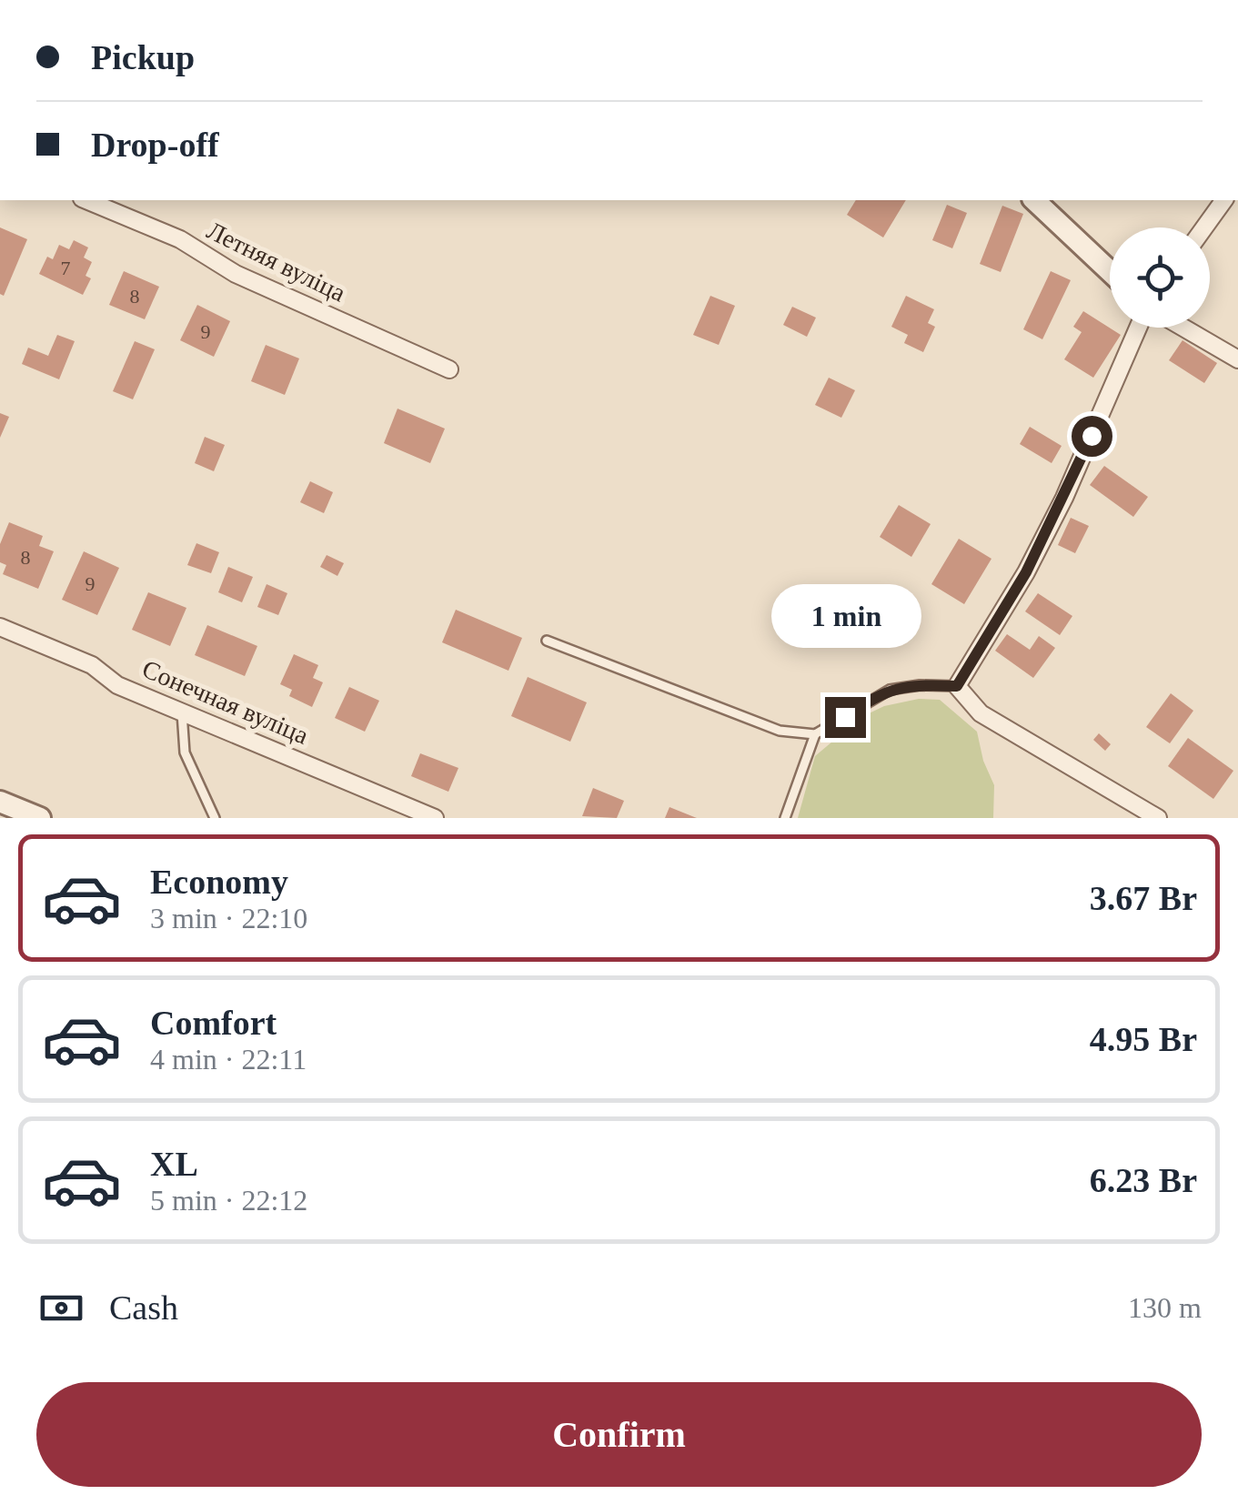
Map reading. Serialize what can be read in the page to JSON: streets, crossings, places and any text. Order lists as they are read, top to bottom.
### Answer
{
  "streets": {
    "street": ["Летняя вуліца", "Сонечная вуліца"]
  },
  "house_numbers": [
    "7",
    "8",
    "9",
    "8",
    "9"
  ],
  "page": {
    "banner": ["Pickup", "Drop-off"],
    "bubble": "1 min",
    "list": [
      {
        "name": "Economy",
        "note": "3 min · 22:10",
        "value": "3.67 Br"
      },
      {
        "name": "Comfort",
        "note": "4 min · 22:11",
        "value": "4.95 Br"
      },
      {
        "name": "XL",
        "note": "5 min · 22:12",
        "value": "6.23 Br"
      }
    ],
    "pay": ["Cash", "130 m"],
    "buttons": "Confirm"
  }
}
